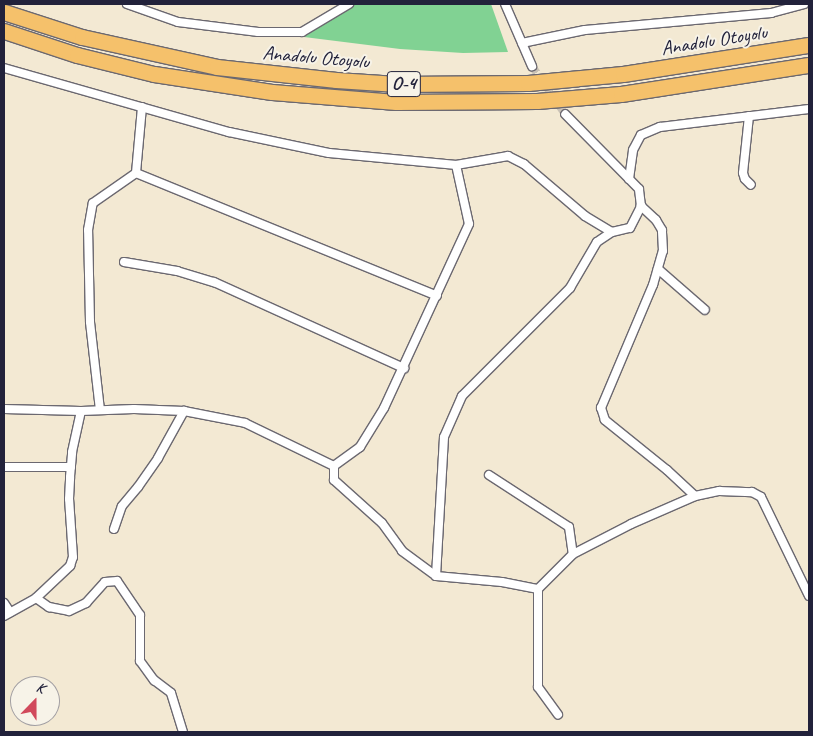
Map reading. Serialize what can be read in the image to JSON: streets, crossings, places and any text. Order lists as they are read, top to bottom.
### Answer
{
  "streets": {
    "highway": ["Anadolu Otoyolu", "O-4"]
  },
  "north": "top"
}
